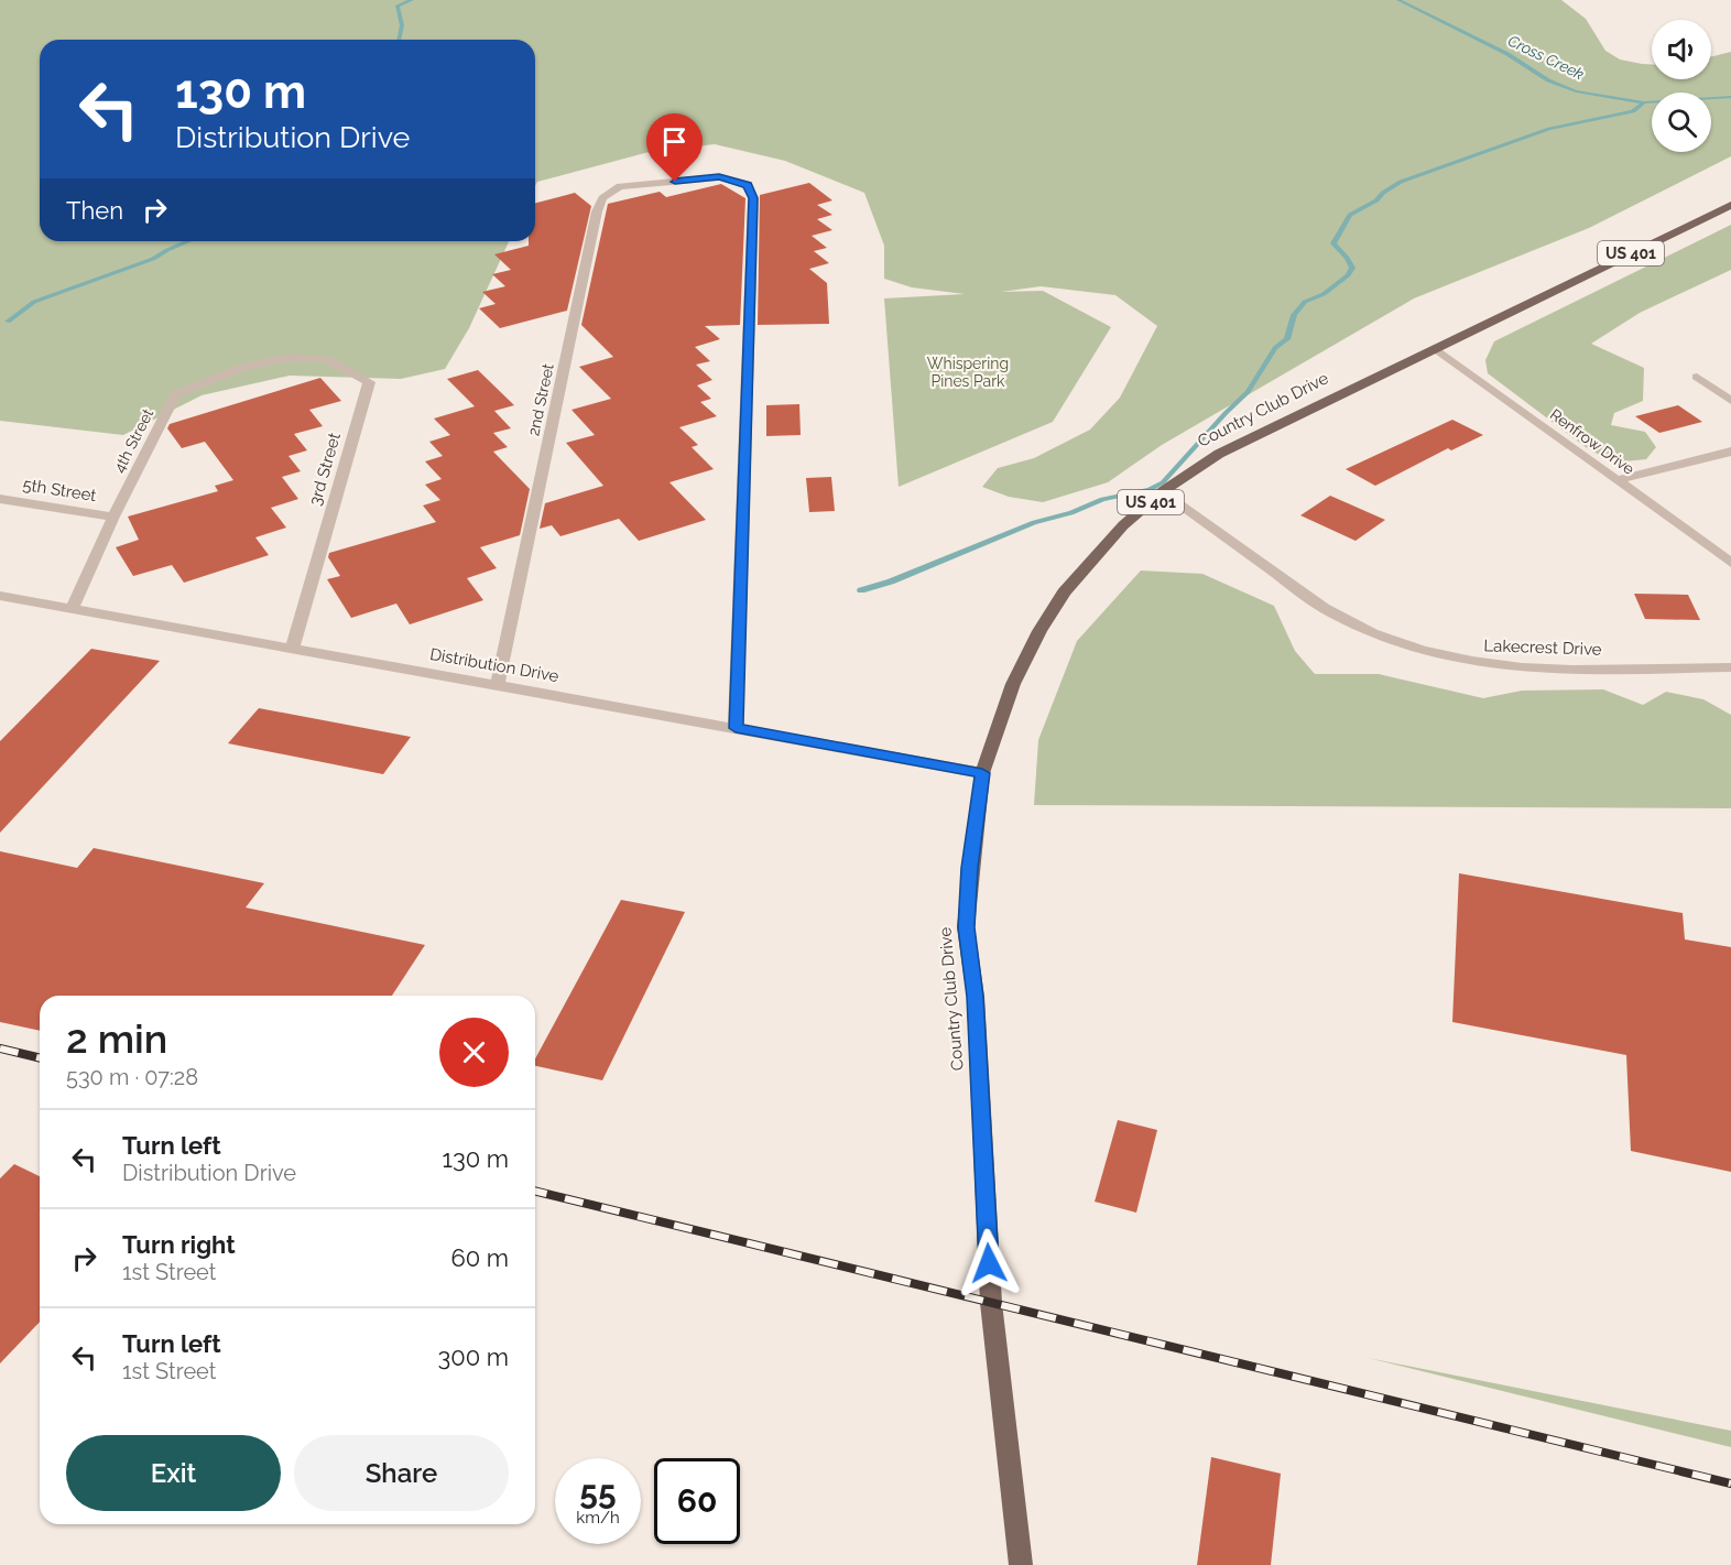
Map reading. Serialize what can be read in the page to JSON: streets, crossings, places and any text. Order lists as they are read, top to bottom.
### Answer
{
  "streets": {
    "main road": ["US 401", "Country Club Drive"],
    "street": [
      "2nd Street",
      "4th Street",
      "Renfrow Drive",
      "3rd Street",
      "5th Street",
      "Lakecrest Drive",
      "Distribution Drive"
    ]
  },
  "crossings": [
    ["2nd Street", "Distribution Drive"],
    ["Country Club Drive", "Renfrow Drive"],
    ["Country Club Drive", "Lakecrest Drive"],
    ["Country Club Drive", "Distribution Drive"],
    ["4th Street", "3rd Street"],
    ["4th Street", "5th Street"],
    ["4th Street", "Distribution Drive"],
    ["3rd Street", "Distribution Drive"]
  ],
  "water": ["Cross Creek"],
  "parks": ["Whispering Pines Park"],
  "page": {
    "turn": ["130 m", "Distribution Drive"],
    "then": "Then",
    "heading": ["2 min", "530 m · 07:28"],
    "list": [
      {
        "name": "Turn left",
        "note": "Distribution Drive",
        "value": "130 m"
      },
      {
        "name": "Turn right",
        "note": "1st Street",
        "value": "60 m"
      },
      {
        "name": "Turn left",
        "note": "1st Street",
        "value": "300 m"
      }
    ],
    "buttons": ["Exit", "Share"],
    "speed": "55 km/h",
    "limit": "60"
  }
}
